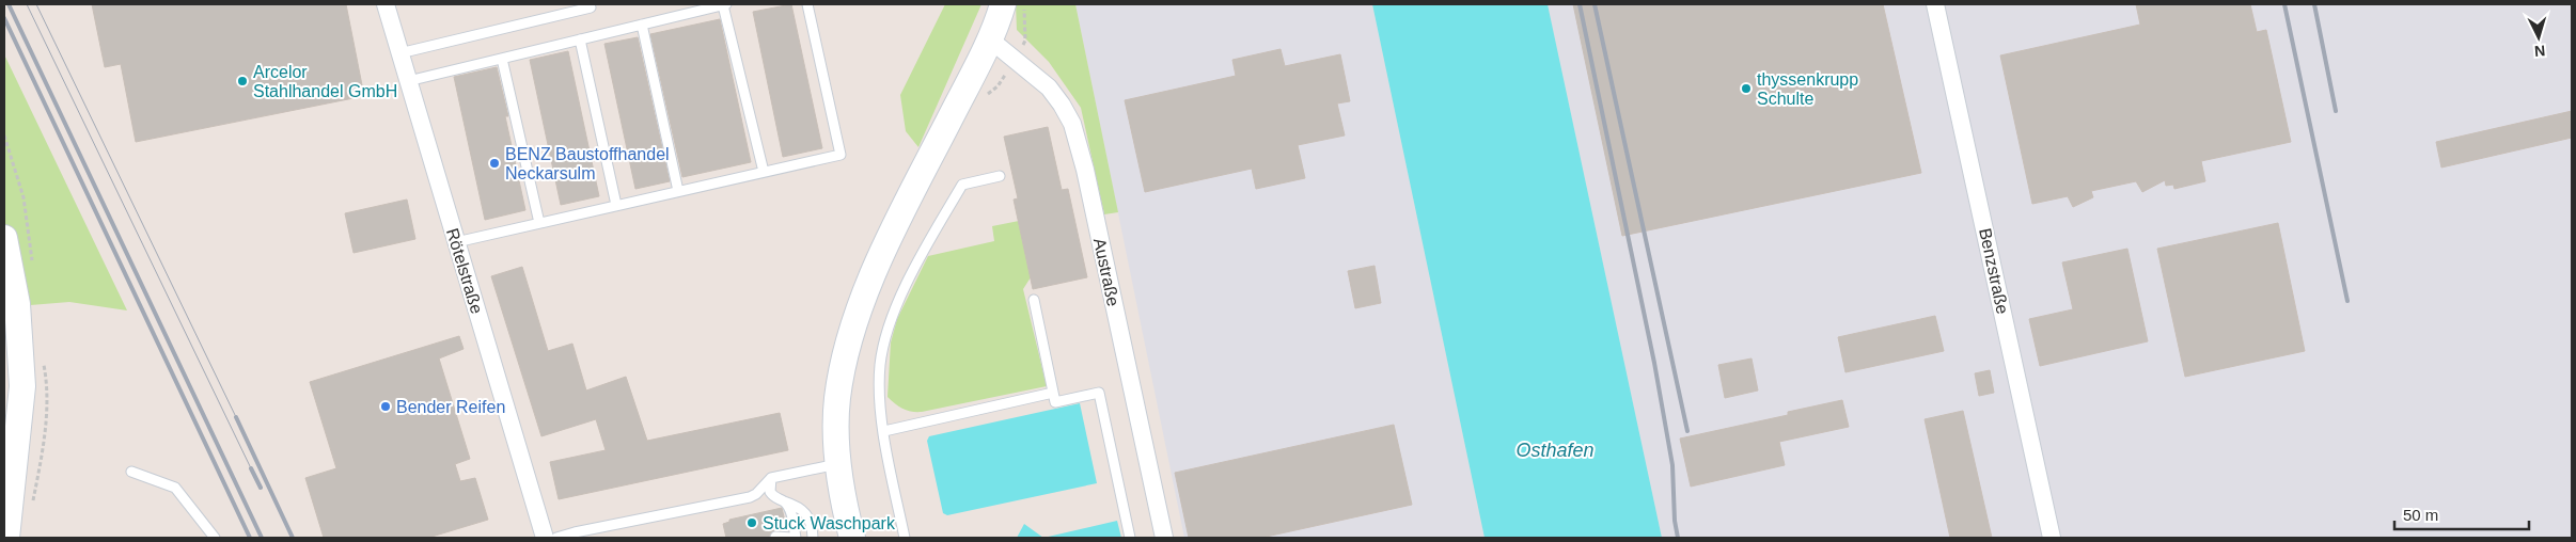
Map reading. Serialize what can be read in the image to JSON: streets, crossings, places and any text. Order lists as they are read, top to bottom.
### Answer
{
  "streets": {
    "street": ["Rötelstraße", "Benzstraße", "Austraße"]
  },
  "water": ["Osthafen"],
  "places": [
    "Arcelor Stahlhandel GmbH",
    "thyssenkrupp Schulte",
    "BENZ Baustoffhandel Neckarsulm",
    "Bender Reifen",
    "Stuck Waschpark"
  ],
  "scale_bar": "50 m",
  "north": "bottom"
}
